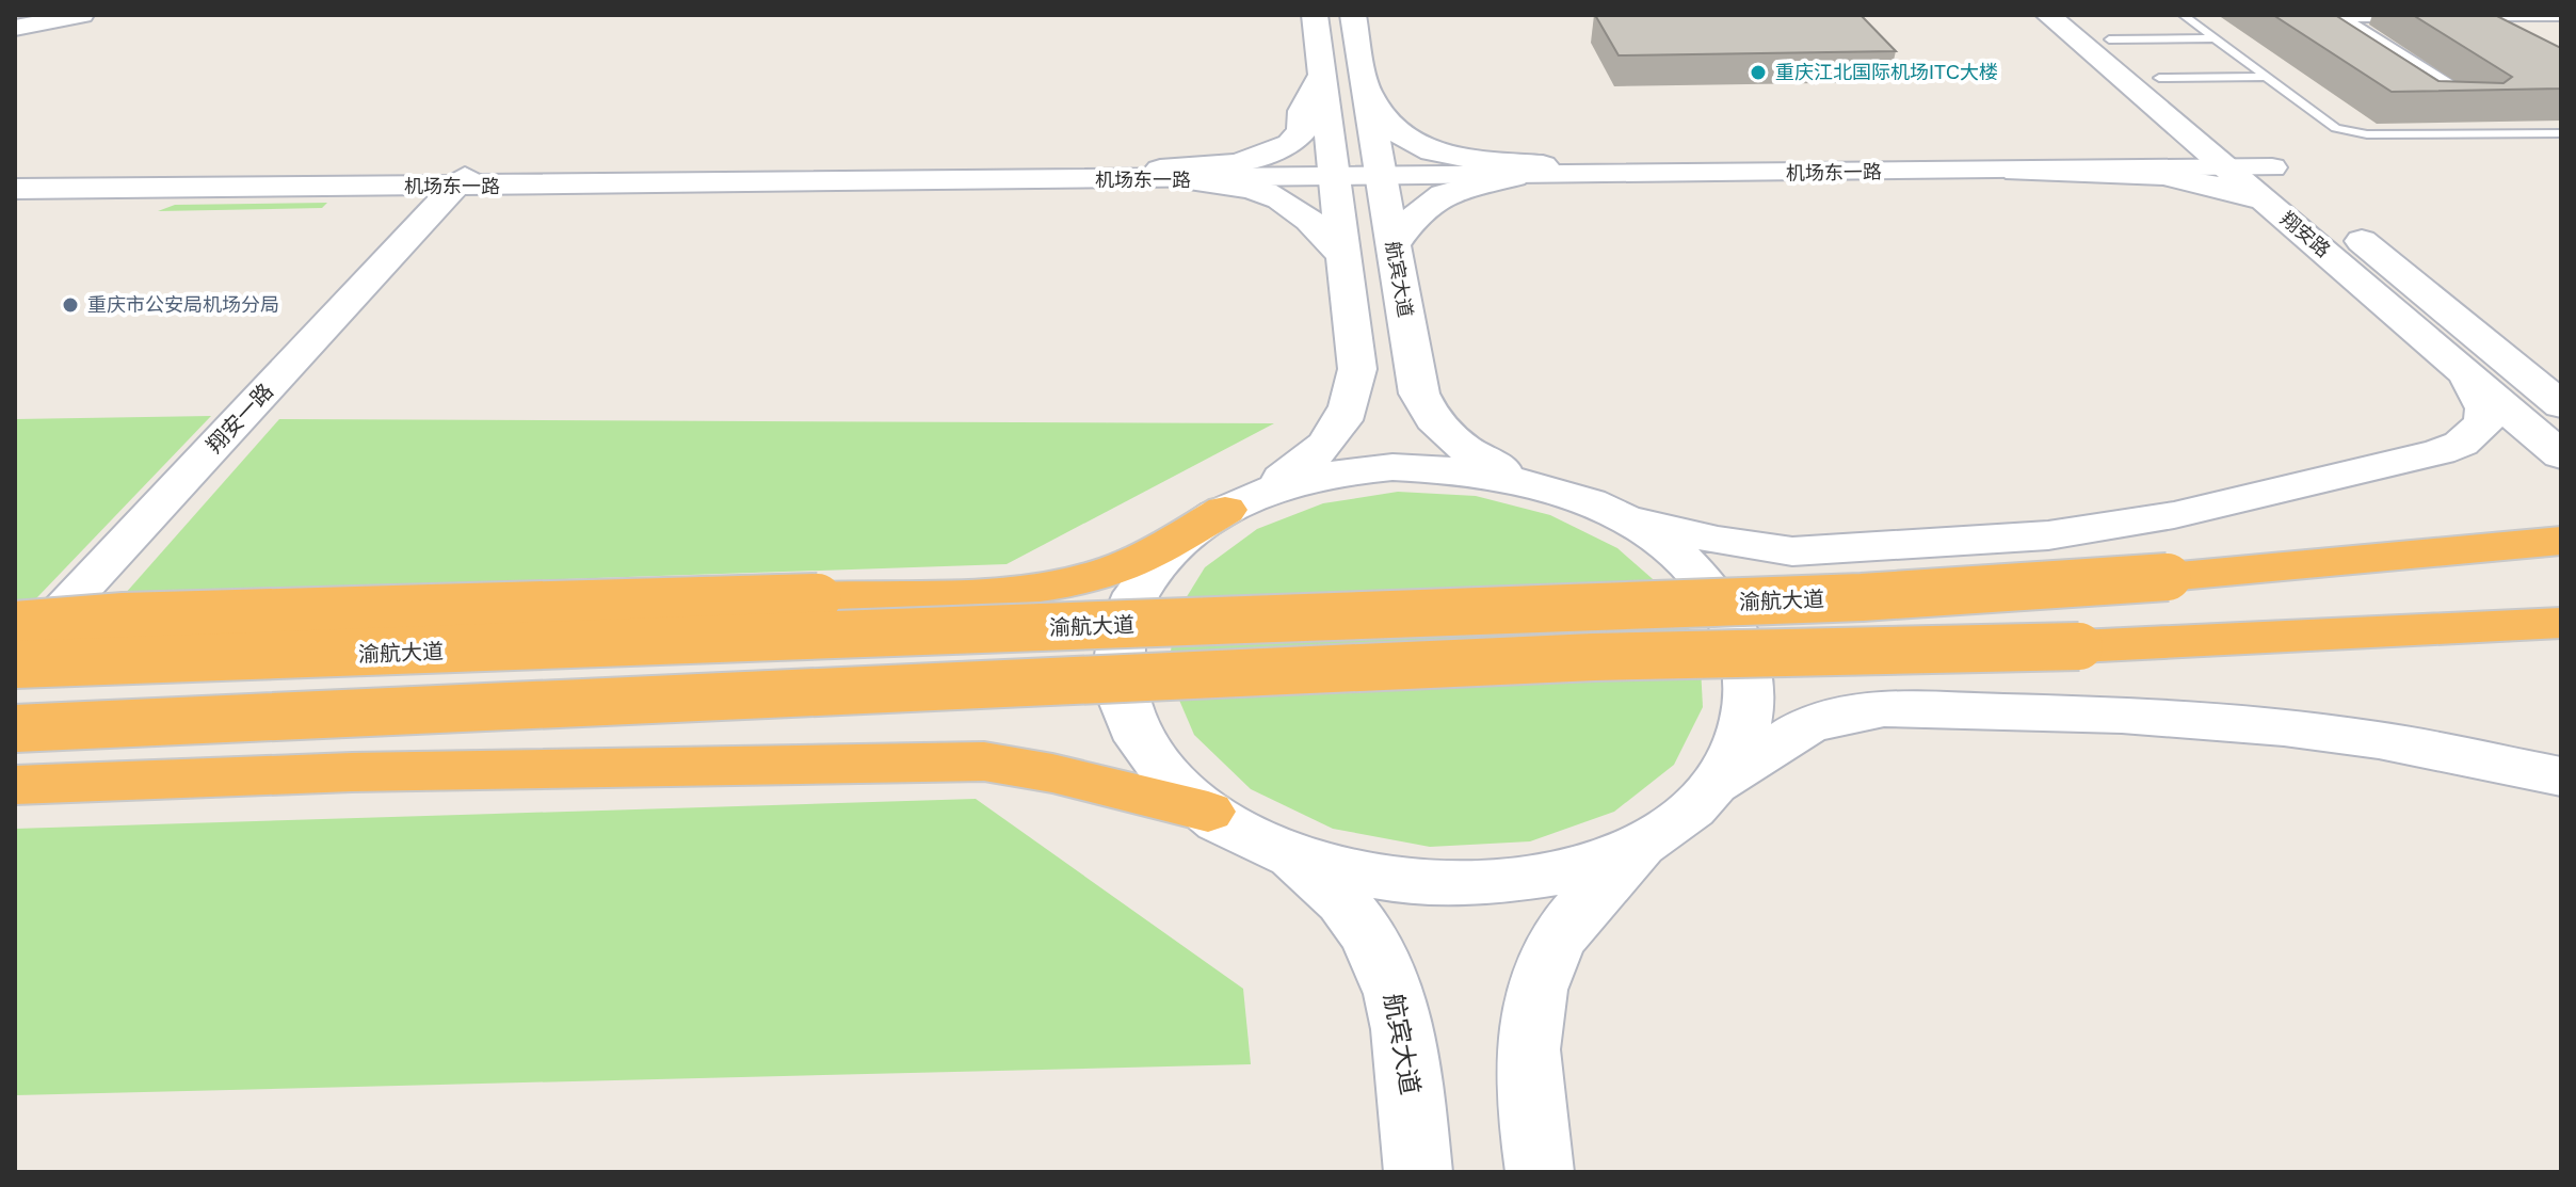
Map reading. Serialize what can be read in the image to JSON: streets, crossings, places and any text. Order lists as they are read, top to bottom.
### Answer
{
  "streets": {
    "highway": ["渝航大道"],
    "main road": ["翔安路", "航宾大道"],
    "street": ["机场东一路", "翔安一路"]
  },
  "crossings": [
    ["机场东一路", "翔安路"],
    ["机场东一路", "航宾大道"],
    ["机场东一路", "翔安一路"],
    ["翔安一路", "渝航大道"]
  ],
  "places": ["重庆江北国际机场ITC大楼", "重庆市公安局机场分局"]
}
